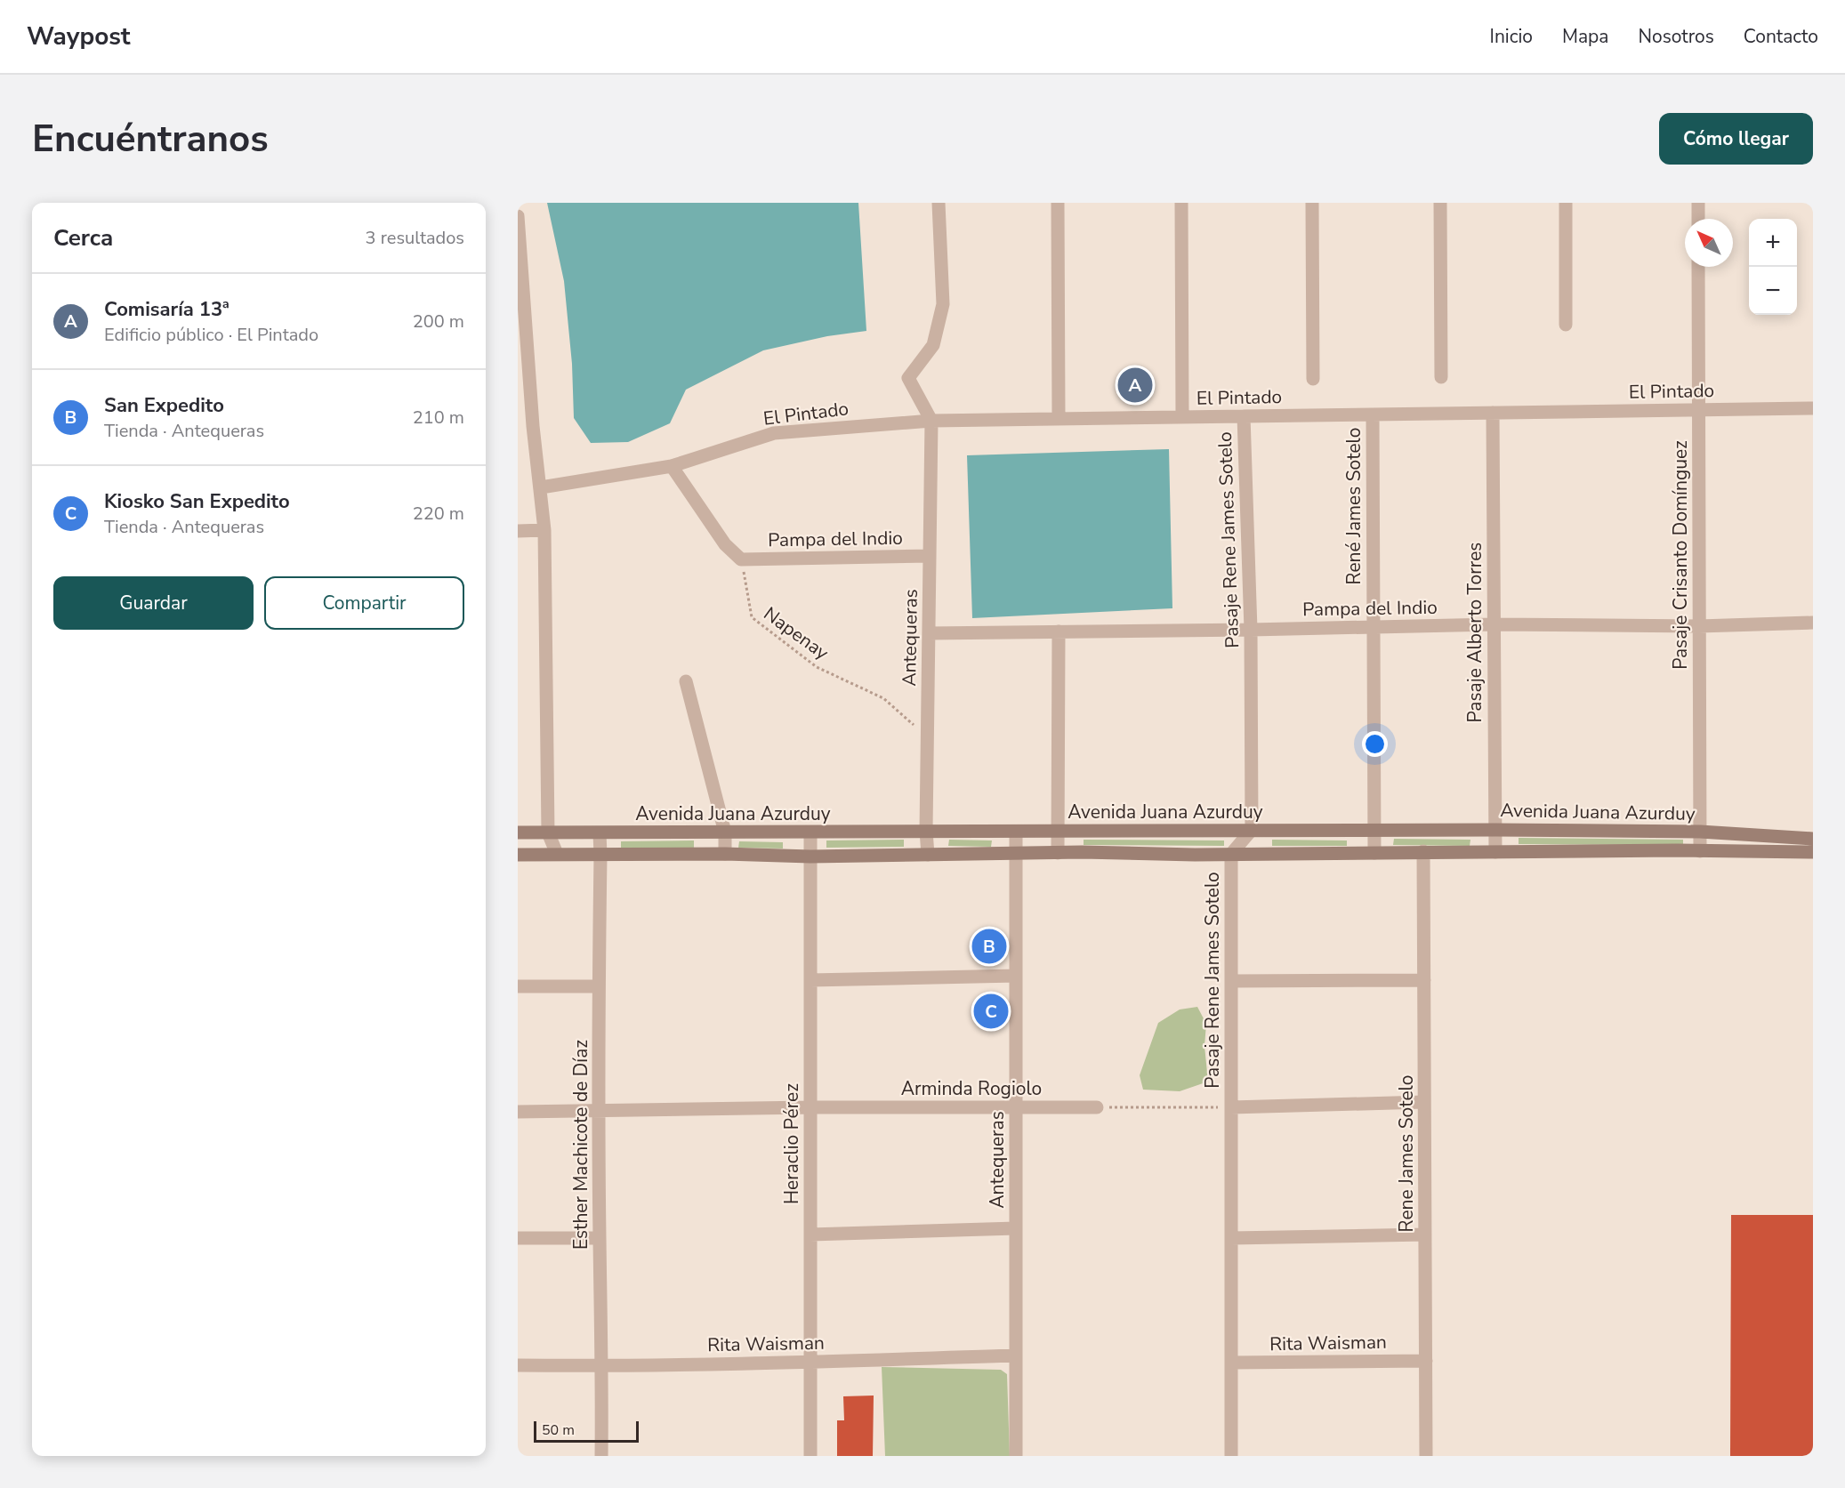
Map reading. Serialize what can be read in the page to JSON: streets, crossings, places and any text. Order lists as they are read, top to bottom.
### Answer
{
  "streets": {
    "main road": ["Avenida Juana Azurduy"],
    "street": [
      "El Pintado",
      "René James Sotelo",
      "Pampa del Indio",
      "Pasaje Rene James Sotelo",
      "Pasaje Crisanto Domínguez",
      "Pasaje Alberto Torres",
      "Antequeras",
      "Arminda Rogiolo",
      "Heraclio Pérez",
      "Esther Machicote de Díaz",
      "Rene James Sotelo",
      "Rita Waisman"
    ],
    "path": ["Napenay"]
  },
  "crossings": [
    ["El Pintado", "René James Sotelo"],
    ["El Pintado", "Pasaje Rene James Sotelo"],
    ["El Pintado", "Pasaje Crisanto Domínguez"],
    ["El Pintado", "Pasaje Alberto Torres"],
    ["El Pintado", "Antequeras"],
    ["René James Sotelo", "Pampa del Indio"],
    ["René James Sotelo", "Avenida Juana Azurduy"],
    ["Pampa del Indio", "Pasaje Rene James Sotelo"],
    ["Pampa del Indio", "Pasaje Crisanto Domínguez"],
    ["Pampa del Indio", "Pasaje Alberto Torres"],
    ["Pampa del Indio", "Napenay"],
    ["Pampa del Indio", "Antequeras"],
    ["Pasaje Rene James Sotelo", "Avenida Juana Azurduy"],
    ["Pasaje Rene James Sotelo", "Rita Waisman"],
    ["Pasaje Crisanto Domínguez", "Avenida Juana Azurduy"],
    ["Pasaje Alberto Torres", "Avenida Juana Azurduy"],
    ["Napenay", "Antequeras"],
    ["Antequeras", "Avenida Juana Azurduy"],
    ["Antequeras", "Arminda Rogiolo"],
    ["Antequeras", "Rita Waisman"],
    ["Avenida Juana Azurduy", "Heraclio Pérez"],
    ["Avenida Juana Azurduy", "Esther Machicote de Díaz"],
    ["Avenida Juana Azurduy", "Rene James Sotelo"],
    ["Arminda Rogiolo", "Heraclio Pérez"],
    ["Arminda Rogiolo", "Esther Machicote de Díaz"],
    ["Heraclio Pérez", "Rita Waisman"],
    ["Esther Machicote de Díaz", "Rita Waisman"],
    ["Rene James Sotelo", "Rita Waisman"]
  ],
  "scale_bar": "50 m",
  "north": "top left",
  "page": {
    "header": "Waypost",
    "nav": [
      "Inicio",
      "Mapa",
      "Nosotros",
      "Contacto"
    ],
    "buttons": [
      "Cómo llegar",
      ["Guardar", "Compartir"]
    ],
    "title": "Encuéntranos",
    "heading": ["Cerca", "3 resultados"],
    "map_buttons": ["+", "−"],
    "list": [
      {
        "mark": "A",
        "name": "Comisaría 13ª",
        "note": "Edificio público · El Pintado",
        "value": "200 m"
      },
      {
        "mark": "B",
        "name": "San Expedito",
        "note": "Tienda · Antequeras",
        "value": "210 m"
      },
      {
        "mark": "C",
        "name": "Kiosko San Expedito",
        "note": "Tienda · Antequeras",
        "value": "220 m"
      }
    ],
    "pins": ["A", "B", "C"],
    "scale": "50 m"
  }
}
